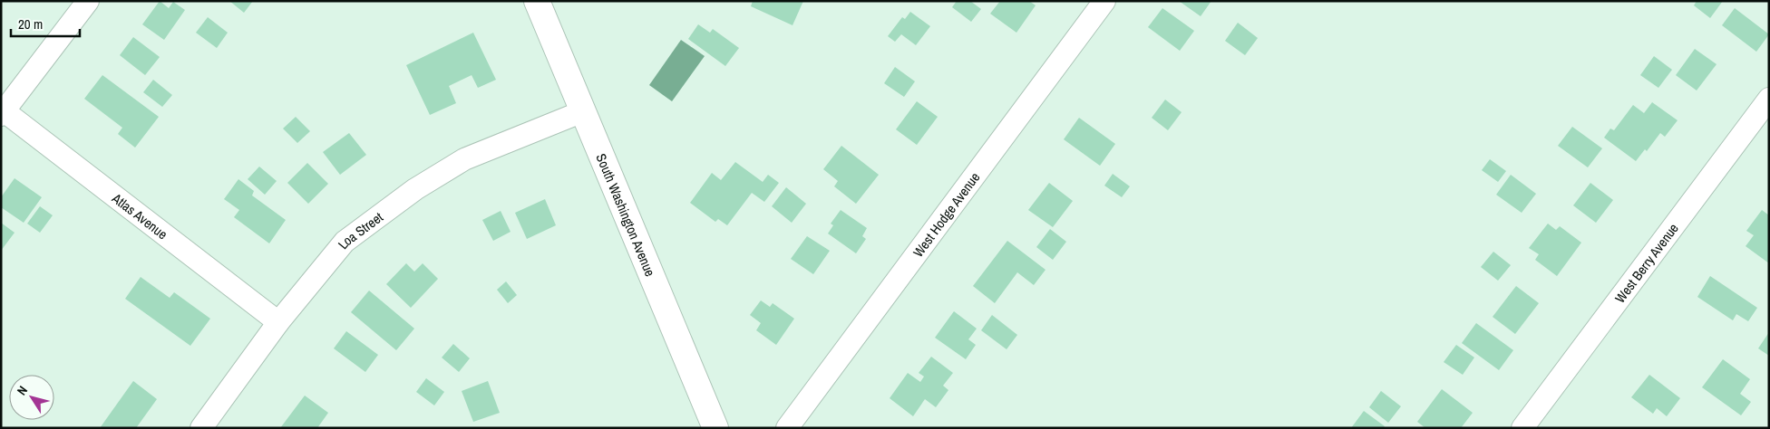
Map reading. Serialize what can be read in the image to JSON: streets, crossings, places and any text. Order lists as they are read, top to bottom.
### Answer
{
  "streets": {
    "street": [
      "South Washington Avenue",
      "West Hodge Avenue",
      "Atlas Avenue",
      "Loa Street",
      "West Berry Avenue"
    ]
  },
  "crossings": [
    ["South Washington Avenue", "Loa Street"],
    ["Atlas Avenue", "Loa Street"]
  ],
  "scale_bar": "20 m",
  "north": "top left"
}
